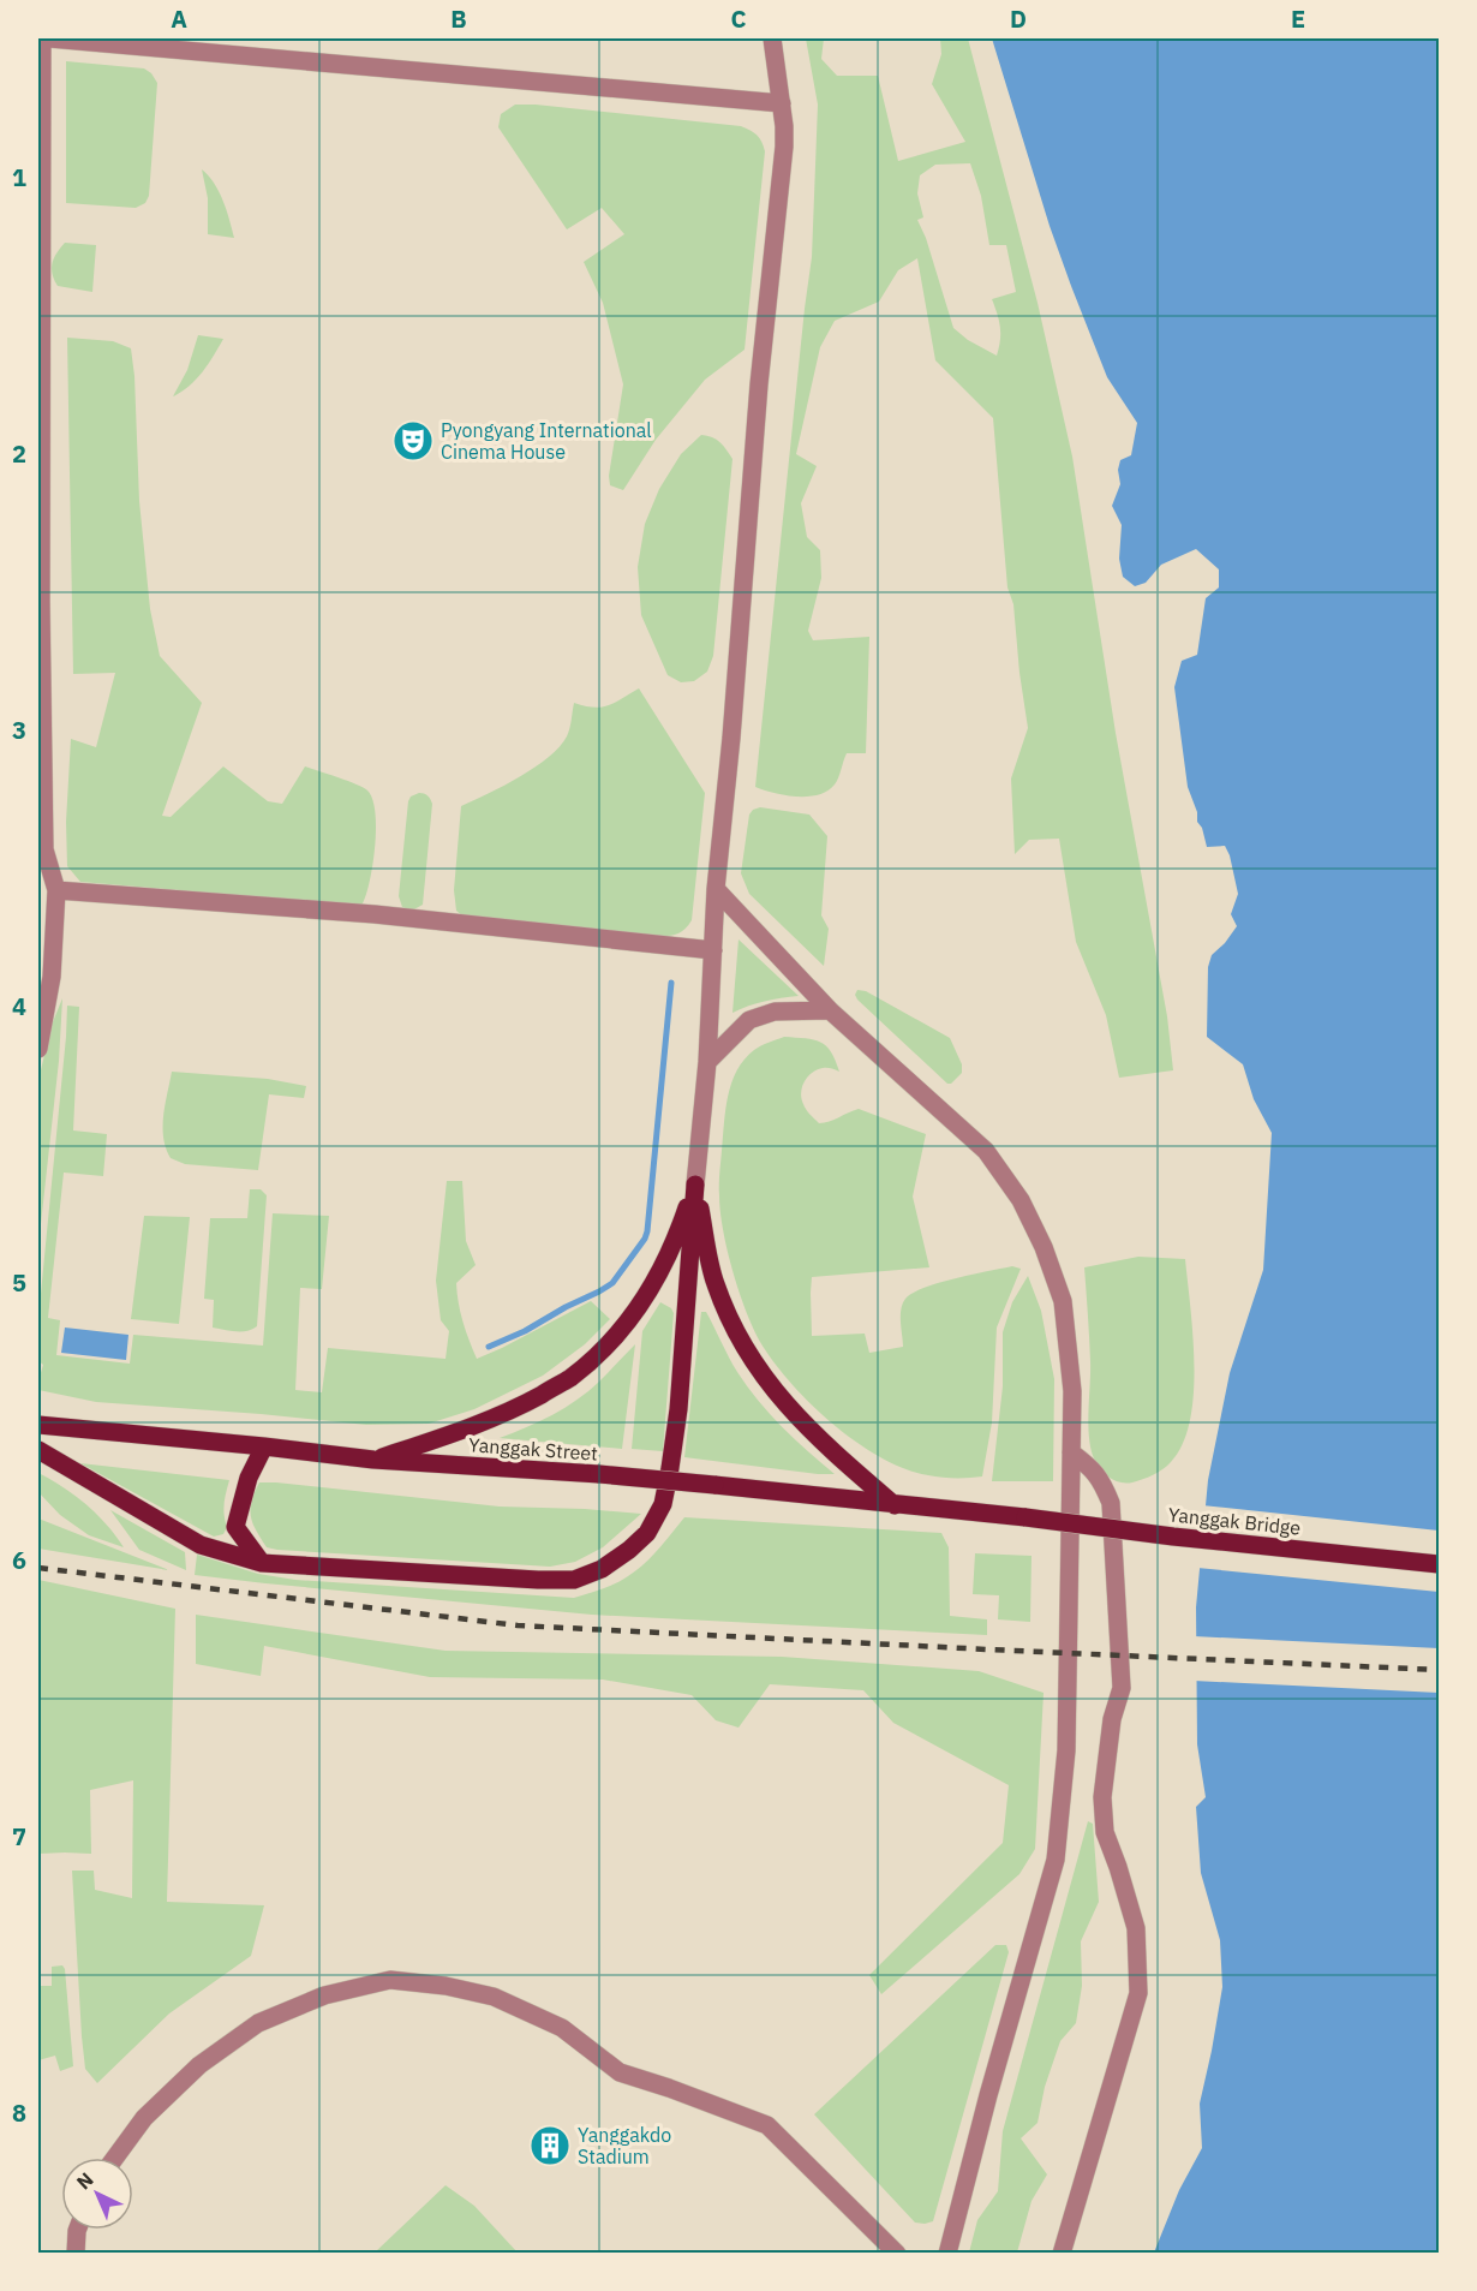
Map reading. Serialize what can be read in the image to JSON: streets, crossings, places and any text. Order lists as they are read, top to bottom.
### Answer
{
  "streets": {
    "main road": ["Yanggak Street", "Yanggak Bridge"]
  },
  "crossings": [
    ["Yanggak Street", "Yanggak Bridge"]
  ],
  "places": {
    "theatre": ["Pyongyang International Cinema House"],
    "building": ["Yanggakdo Stadium"]
  },
  "north": "top left",
  "grid": {
    "columns": [
      "A",
      "B",
      "C",
      "D",
      "E"
    ],
    "rows": [
      "1",
      "2",
      "3",
      "4",
      "5",
      "6",
      "7",
      "8"
    ]
  }
}
